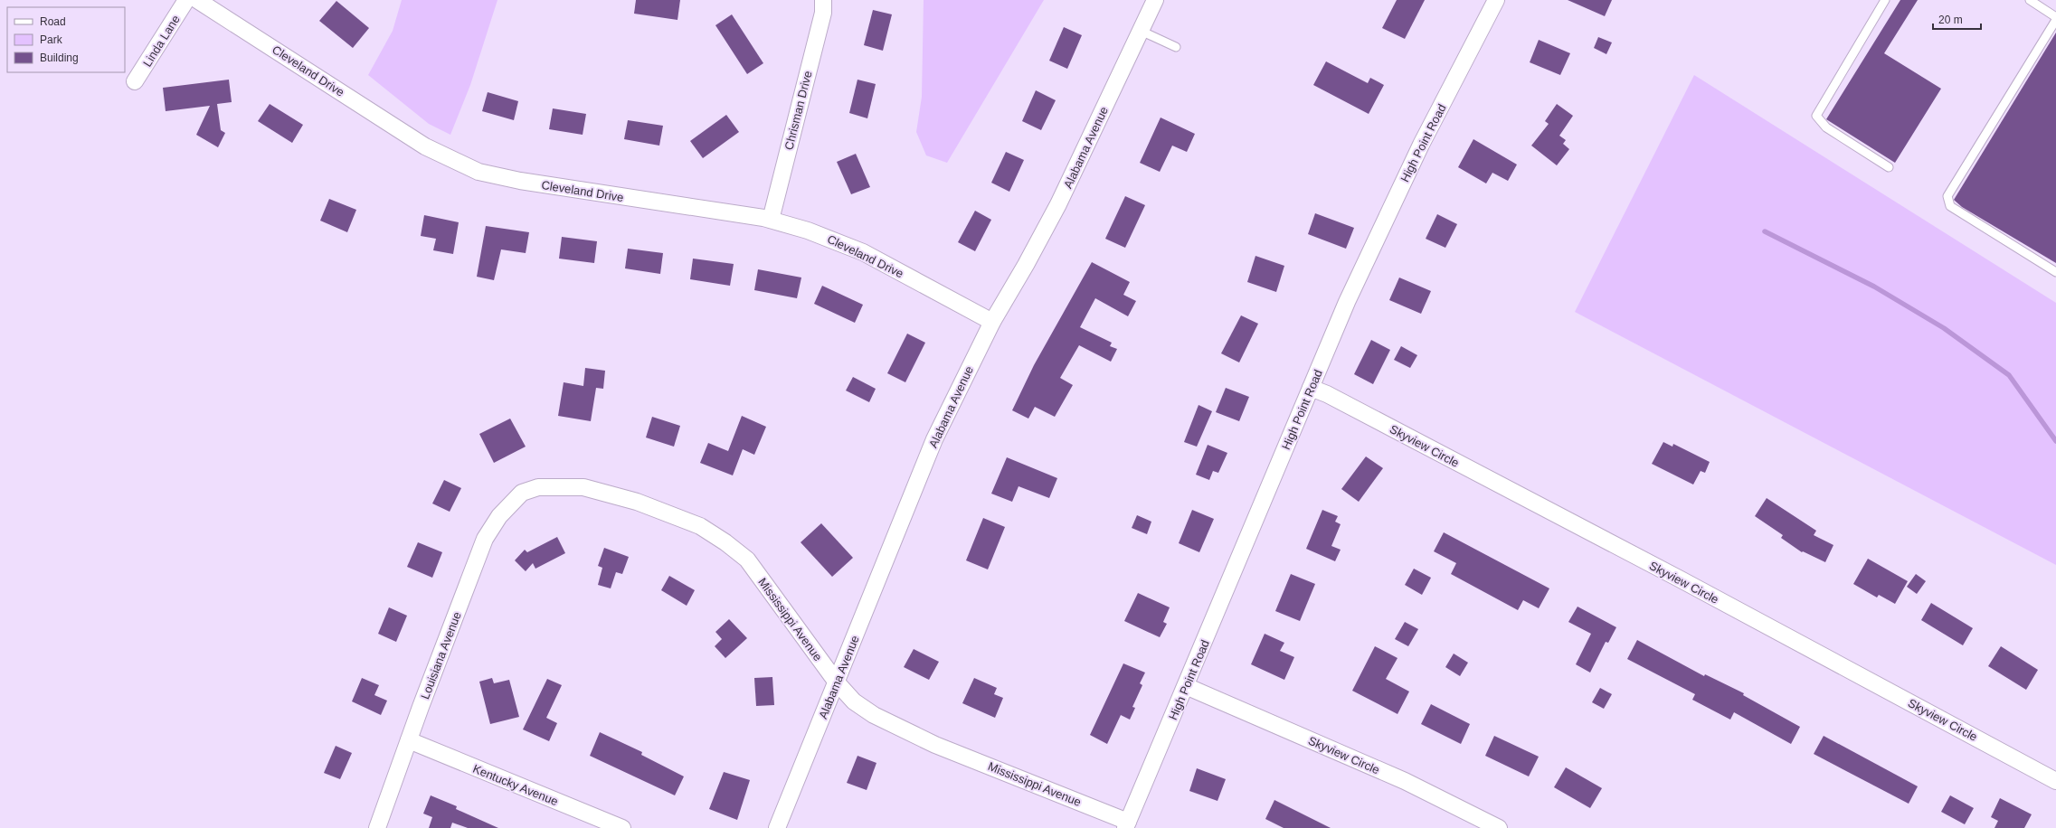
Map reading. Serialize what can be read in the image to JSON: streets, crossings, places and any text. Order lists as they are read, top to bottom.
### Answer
{
  "streets": {
    "street": [
      "Linda Lane",
      "Cleveland Drive",
      "Chrisman Drive",
      "High Point Road",
      "Alabama Avenue",
      "Skyview Circle",
      "Mississippi Avenue",
      "Louisiana Avenue",
      "Kentucky Avenue"
    ]
  },
  "crossings": [
    ["Cleveland Drive", "Chrisman Drive"],
    ["Cleveland Drive", "Alabama Avenue"],
    ["High Point Road", "Skyview Circle"],
    ["High Point Road", "Mississippi Avenue"],
    ["Alabama Avenue", "Mississippi Avenue"],
    ["Mississippi Avenue", "Louisiana Avenue"],
    ["Louisiana Avenue", "Kentucky Avenue"]
  ],
  "legend": ["Road", "Park", "Building"],
  "scale_bar": "20 m"
}
